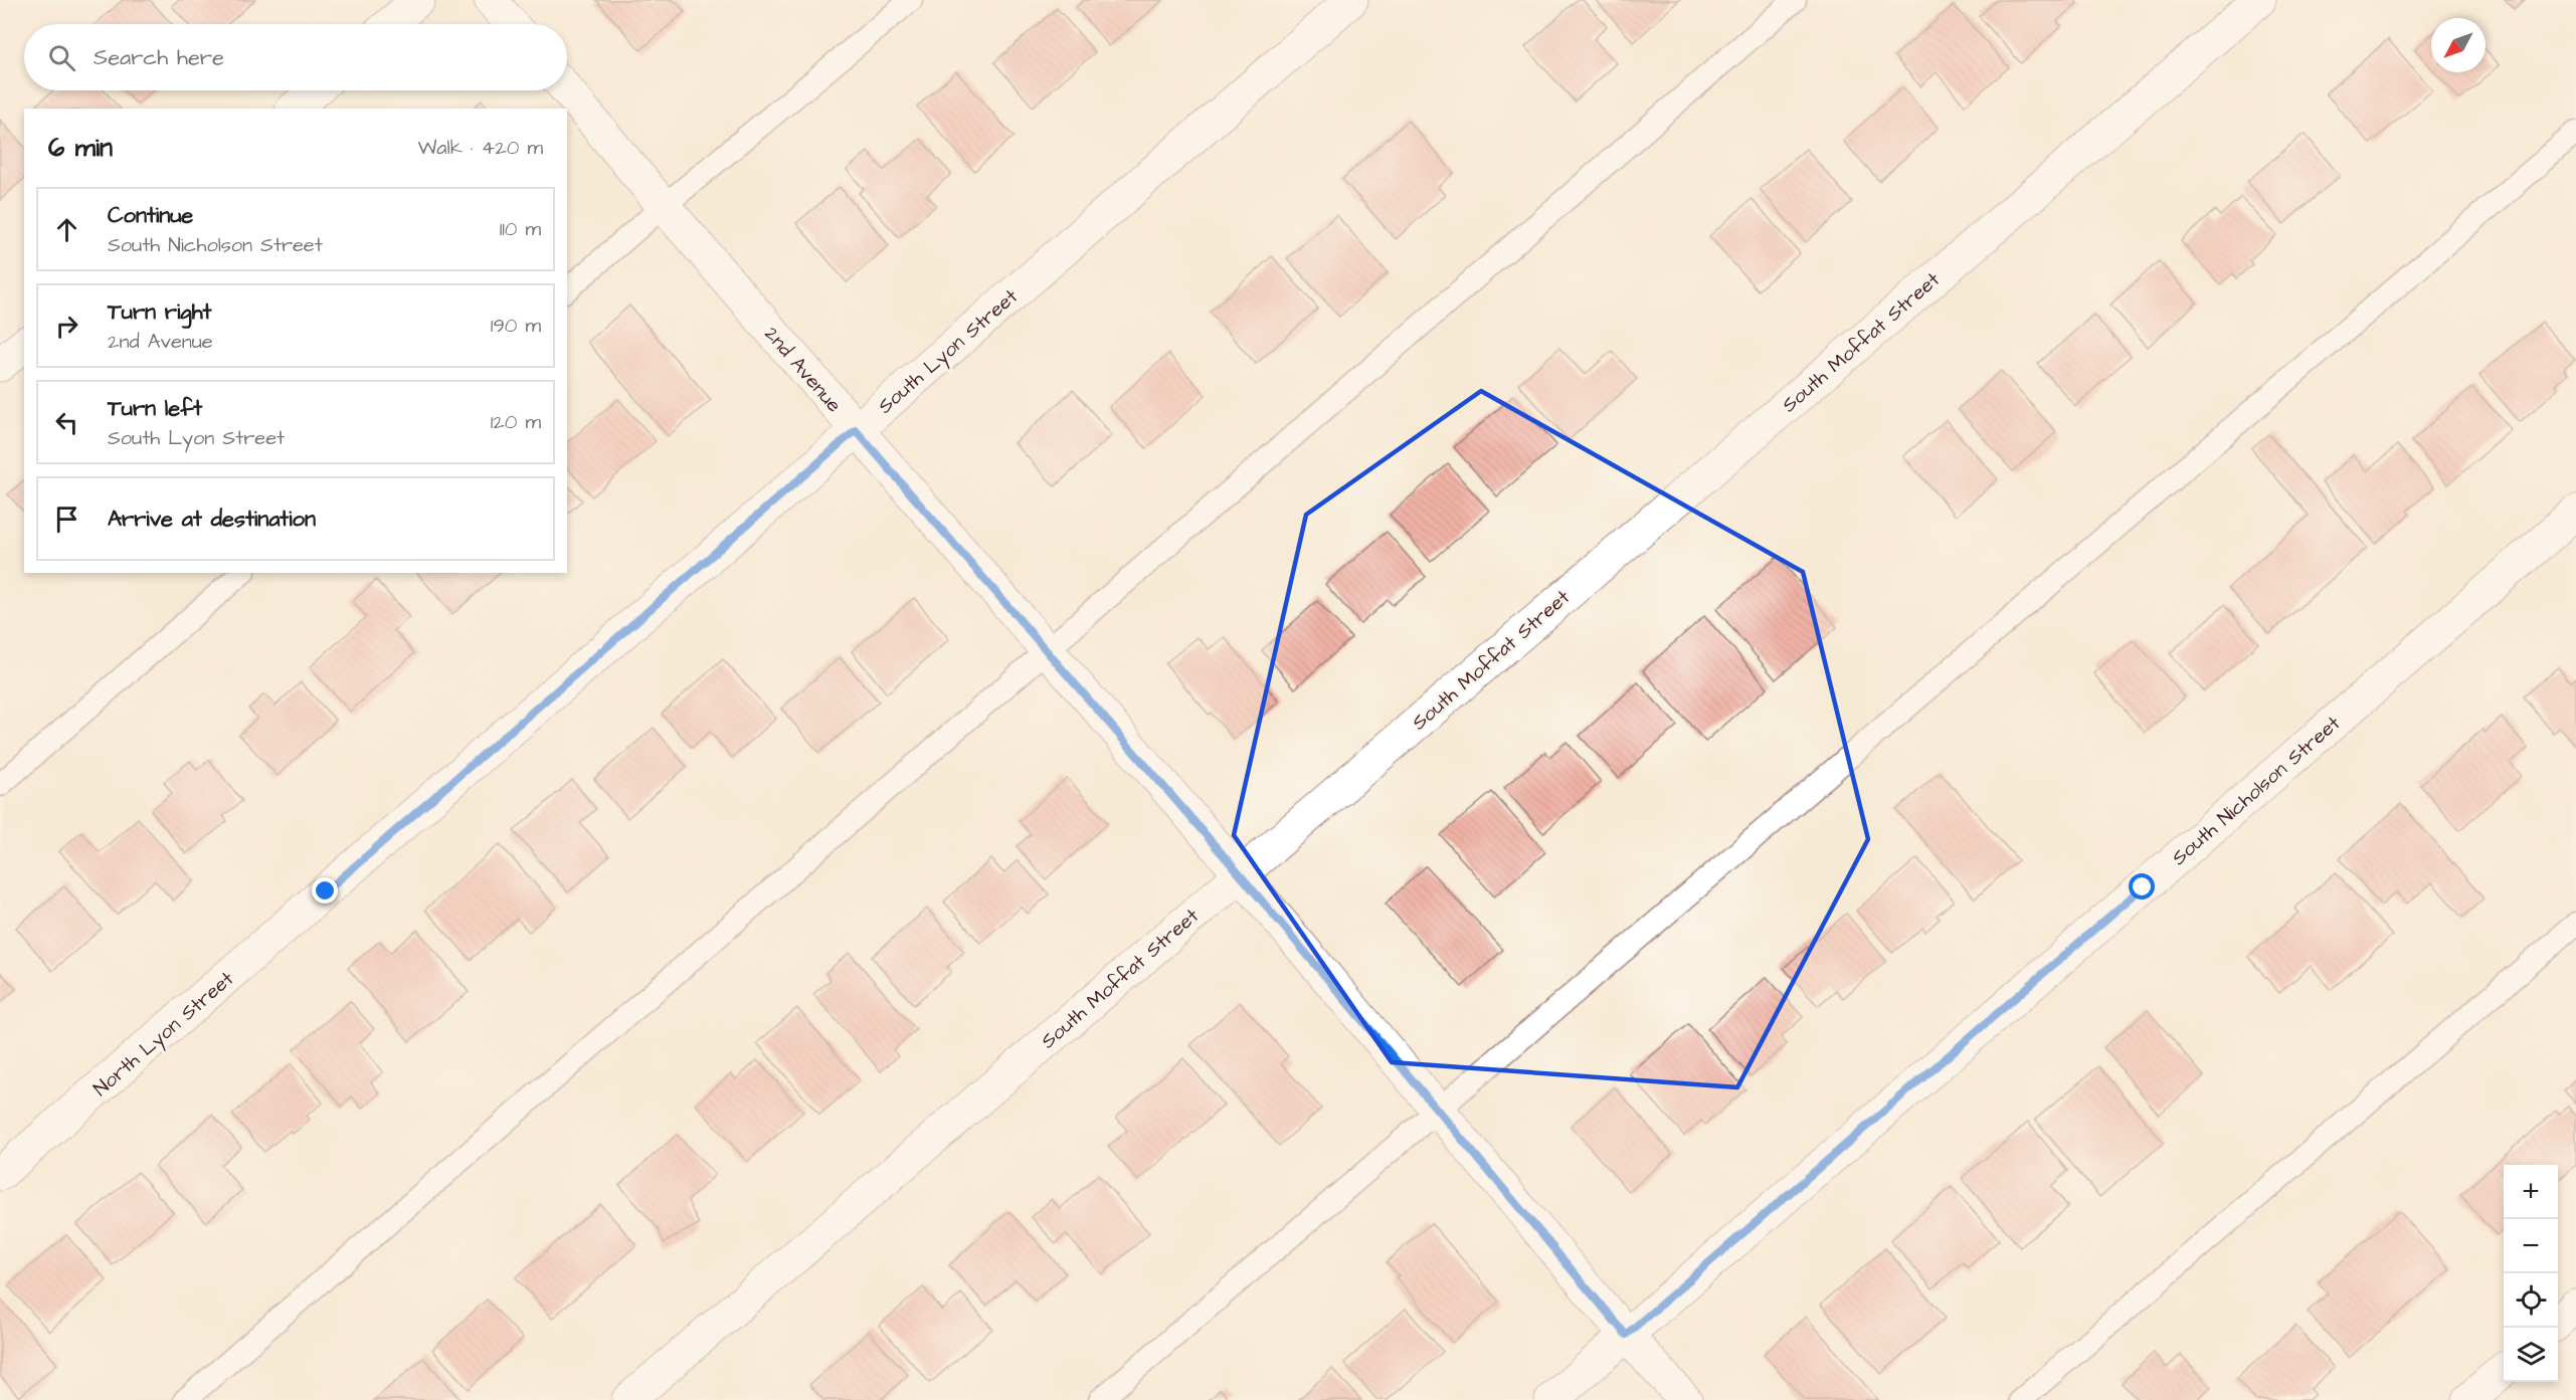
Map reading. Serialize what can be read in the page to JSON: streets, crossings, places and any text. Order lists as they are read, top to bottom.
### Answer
{
  "streets": {
    "street": [
      "South Moffat Street",
      "South Lyon Street",
      "2nd Avenue",
      "South Nicholson Street",
      "North Lyon Street"
    ]
  },
  "crossings": [
    ["South Moffat Street", "2nd Avenue"],
    ["South Lyon Street", "2nd Avenue"],
    ["South Lyon Street", "North Lyon Street"],
    ["2nd Avenue", "South Nicholson Street"]
  ],
  "north": "bottom left",
  "page": {
    "search": "Search here",
    "heading": ["6 min", "Walk · 420 m"],
    "list": [
      ["Continue", "South Nicholson Street", "110 m"],
      ["Turn right", "2nd Avenue", "190 m"],
      ["Turn left", "South Lyon Street", "120 m"],
      "Arrive at destination"
    ],
    "map_buttons": ["+", "−"]
  }
}
